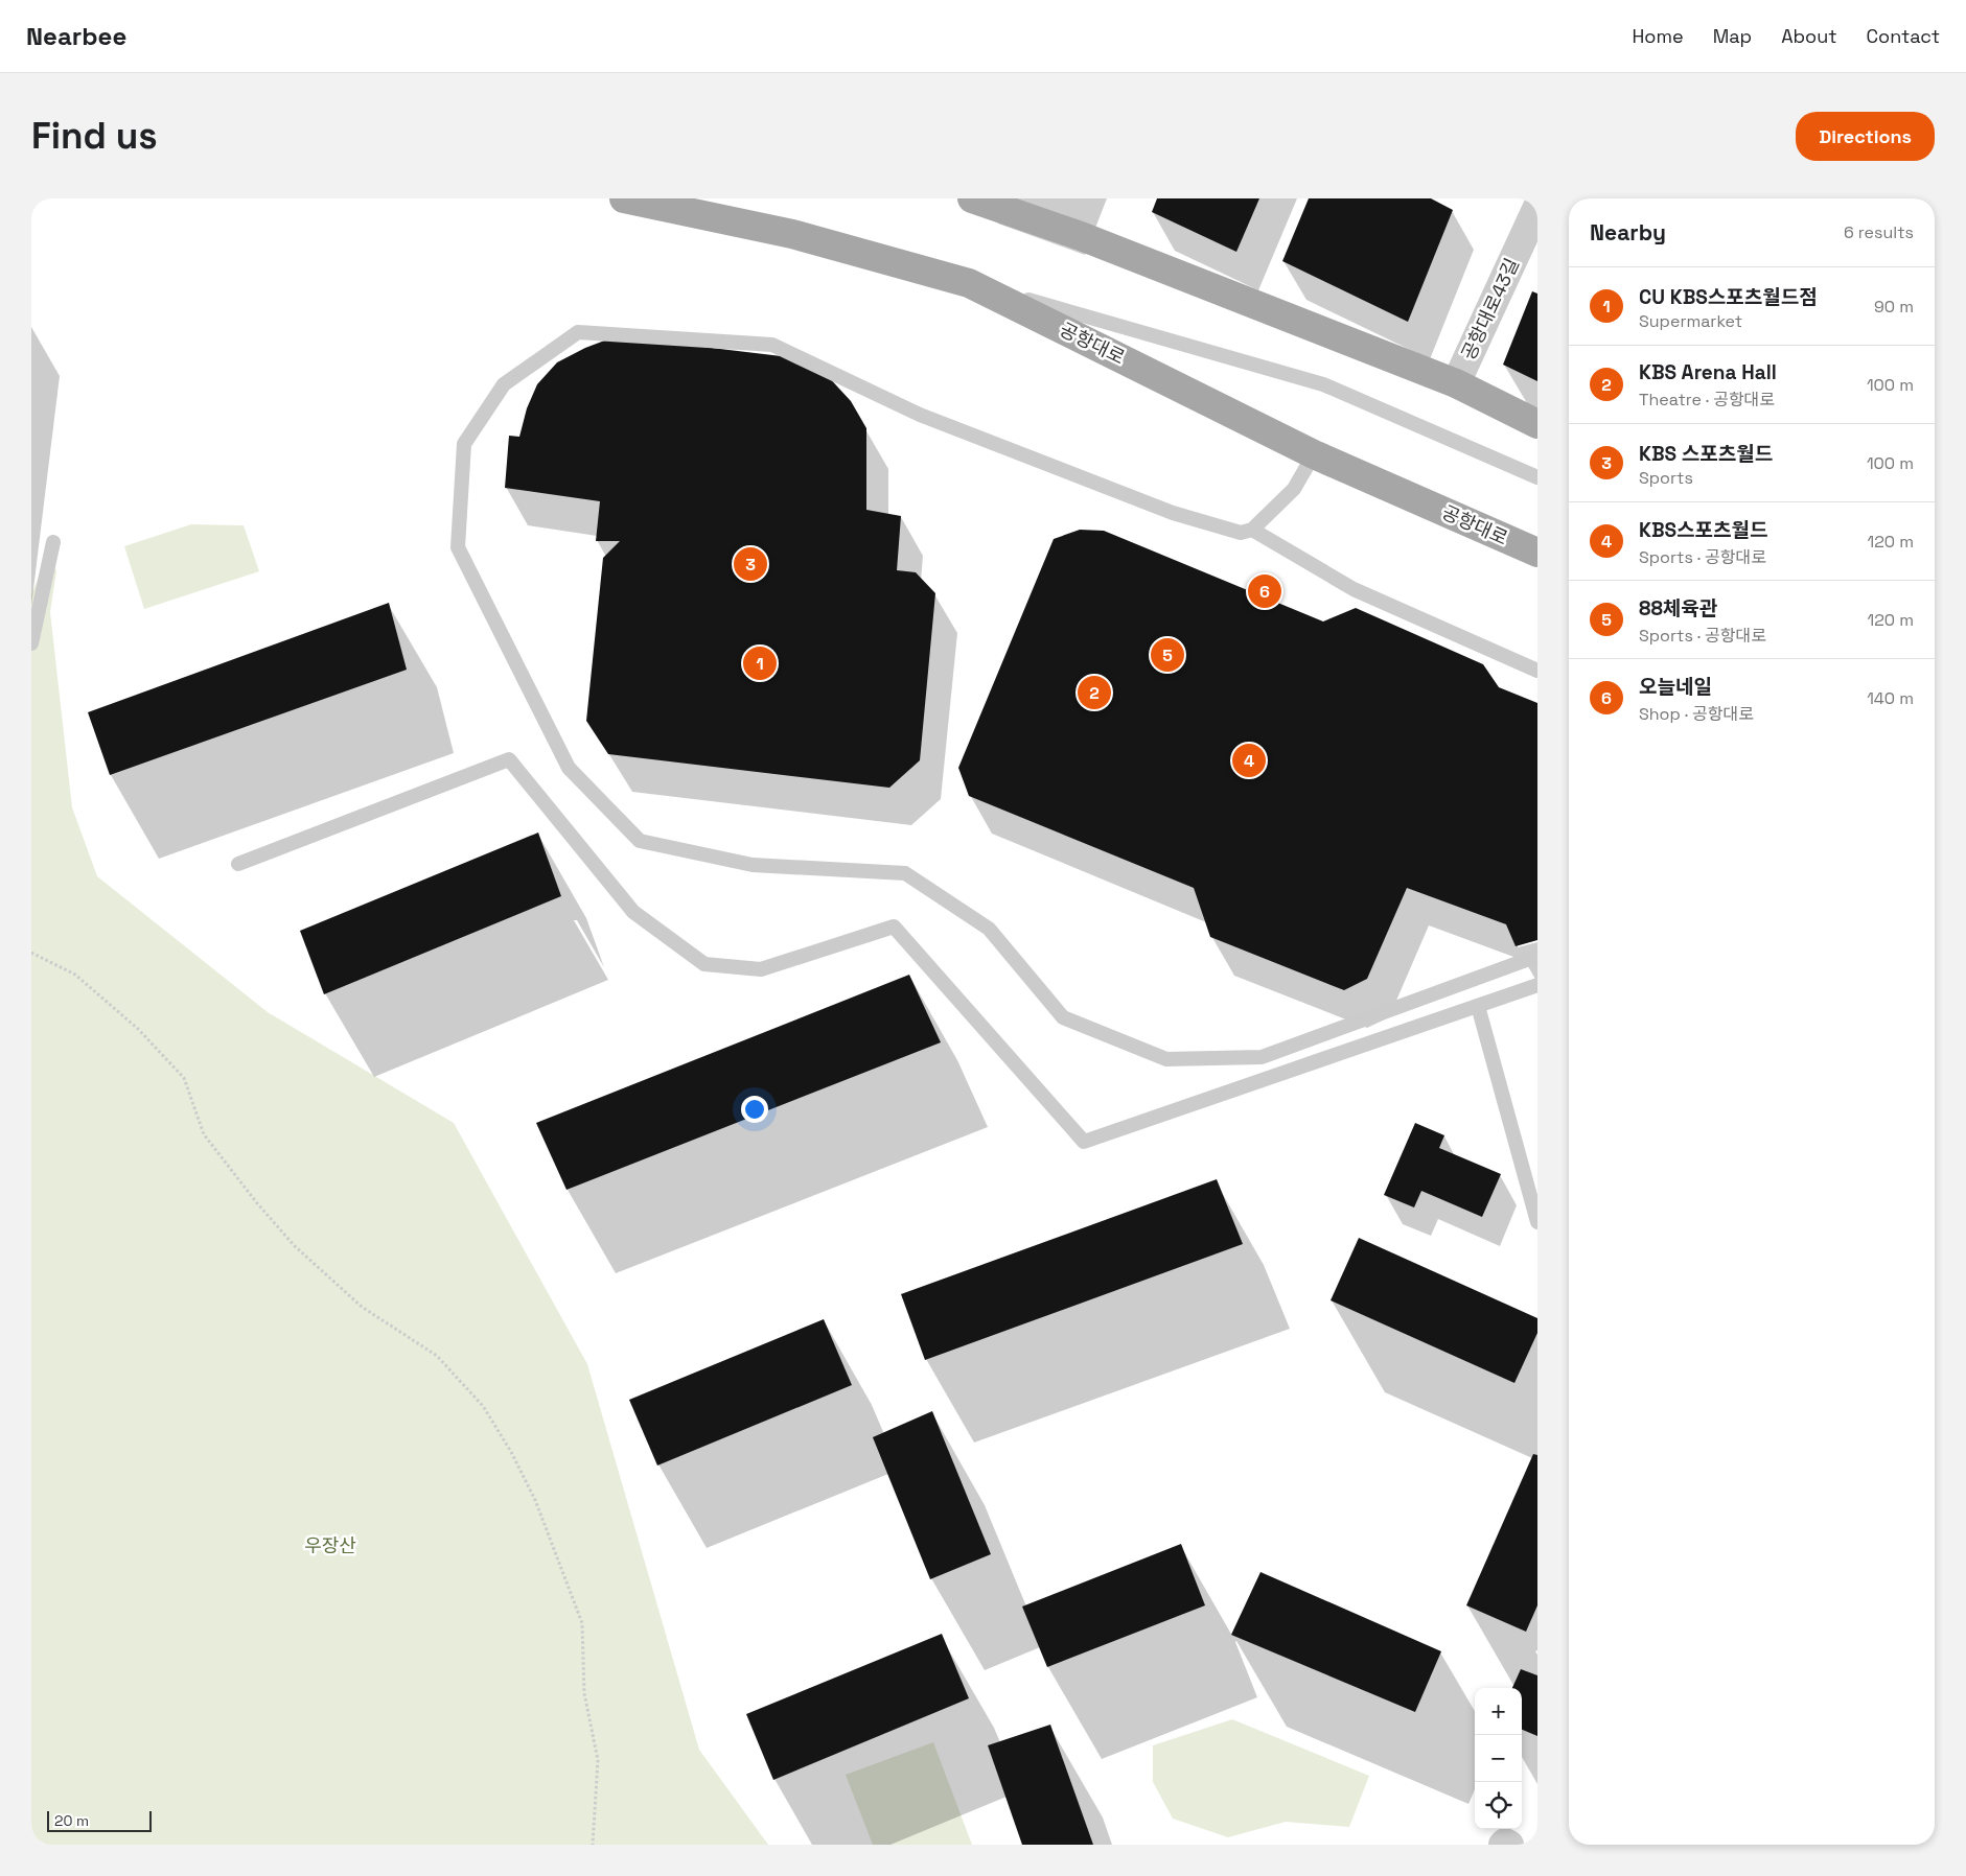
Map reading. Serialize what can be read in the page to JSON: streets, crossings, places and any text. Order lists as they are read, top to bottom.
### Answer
{
  "streets": {
    "main road": ["공항대로"],
    "street": ["공항대로43길"]
  },
  "parks": ["우장산"],
  "scale_bar": "20 m",
  "page": {
    "header": "Nearbee",
    "nav": [
      "Home",
      "Map",
      "About",
      "Contact"
    ],
    "buttons": "Directions",
    "title": "Find us",
    "heading": ["Nearby", "6 results"],
    "list": [
      {
        "mark": "1",
        "name": "CU KBS스포츠월드점",
        "note": "Supermarket",
        "value": "90 m"
      },
      {
        "mark": "2",
        "name": "KBS Arena Hall",
        "note": "Theatre · 공항대로",
        "value": "100 m"
      },
      {
        "mark": "3",
        "name": "KBS 스포츠월드",
        "note": "Sports",
        "value": "100 m"
      },
      {
        "mark": "4",
        "name": "KBS스포츠월드",
        "note": "Sports · 공항대로",
        "value": "120 m"
      },
      {
        "mark": "5",
        "name": "88체육관",
        "note": "Sports · 공항대로",
        "value": "120 m"
      },
      {
        "mark": "6",
        "name": "오늘네일",
        "note": "Shop · 공항대로",
        "value": "140 m"
      }
    ],
    "pins": [
      "3",
      "6",
      "5",
      "1",
      "2",
      "4"
    ],
    "map_buttons": ["+", "−"],
    "scale": "20 m"
  }
}
